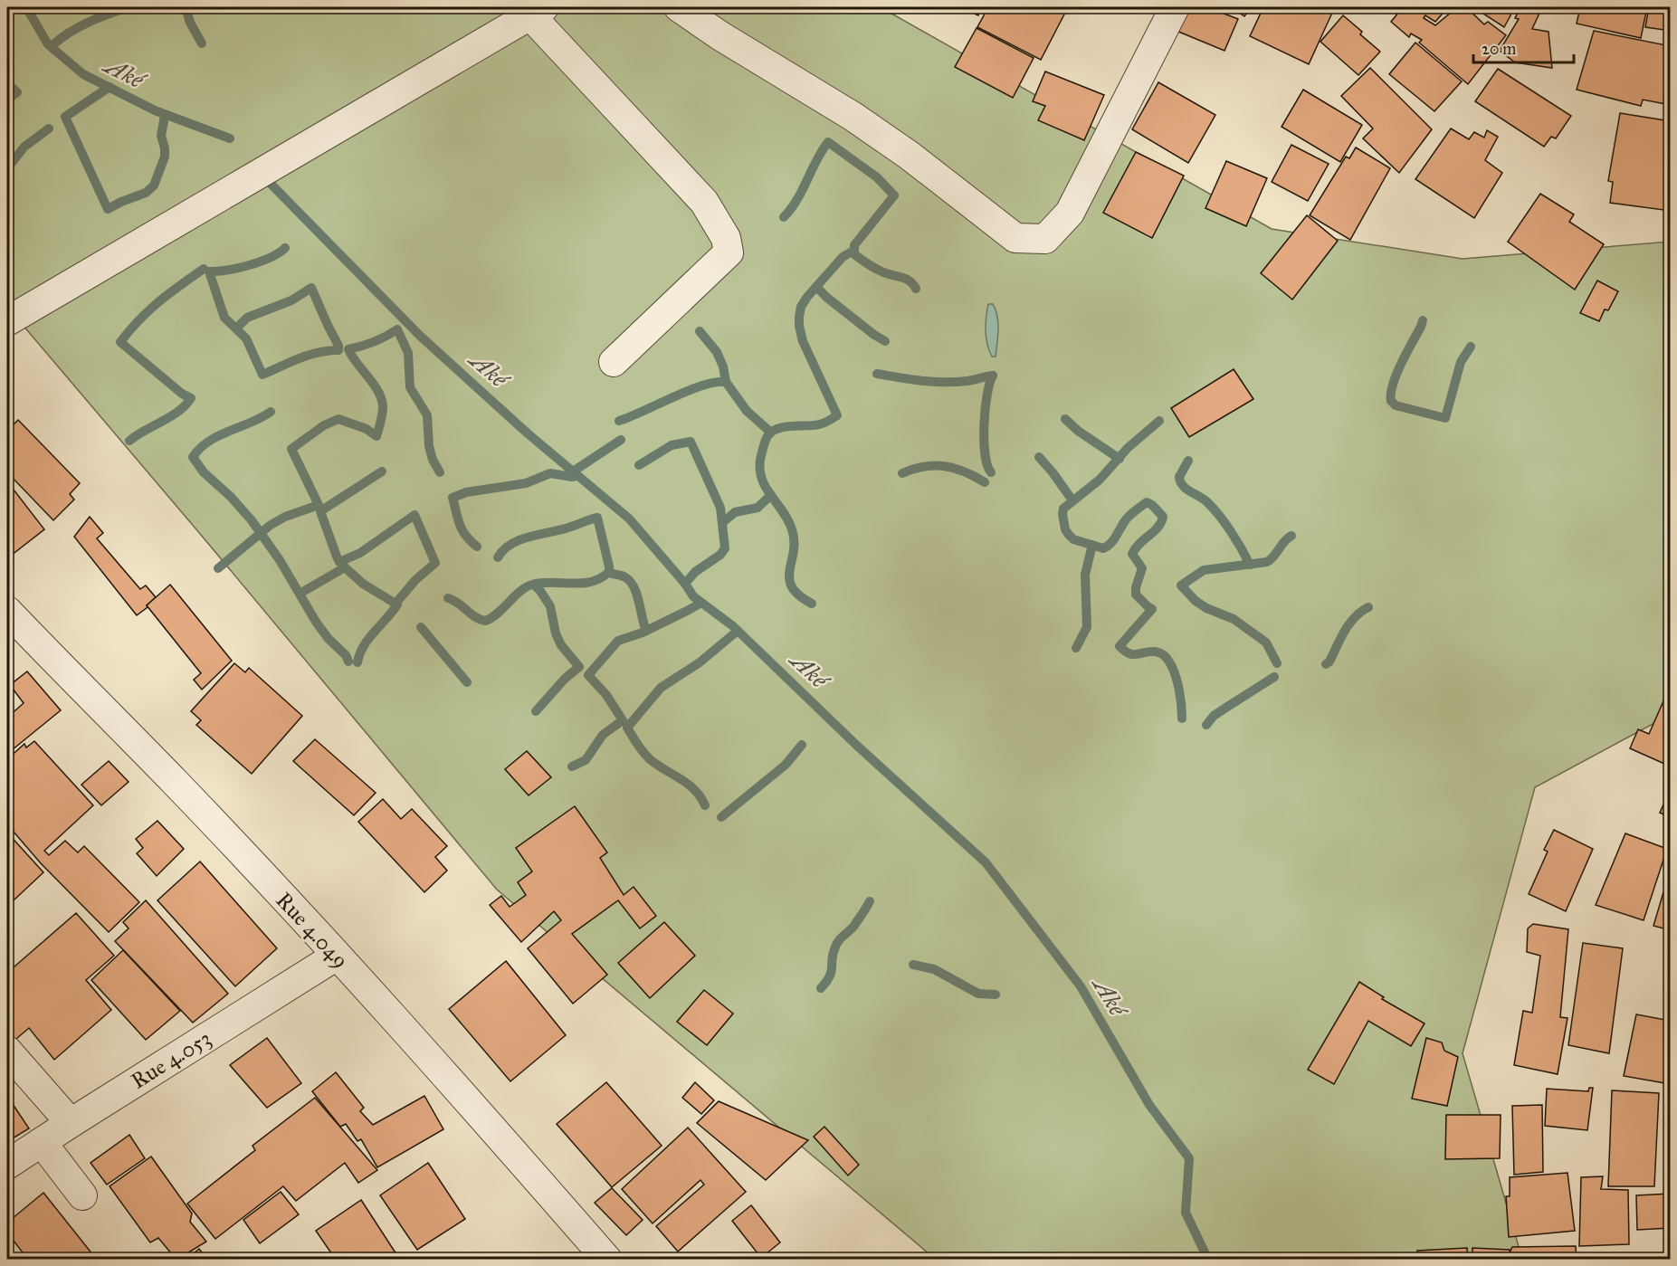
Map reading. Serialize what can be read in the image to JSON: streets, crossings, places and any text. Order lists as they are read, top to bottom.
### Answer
{
  "streets": {
    "street": ["Rue 4.049", "Rue 4.053"]
  },
  "crossings": [
    ["Rue 4.049", "Rue 4.053"]
  ],
  "water": ["Aké"],
  "scale_bar": "20 m"
}
